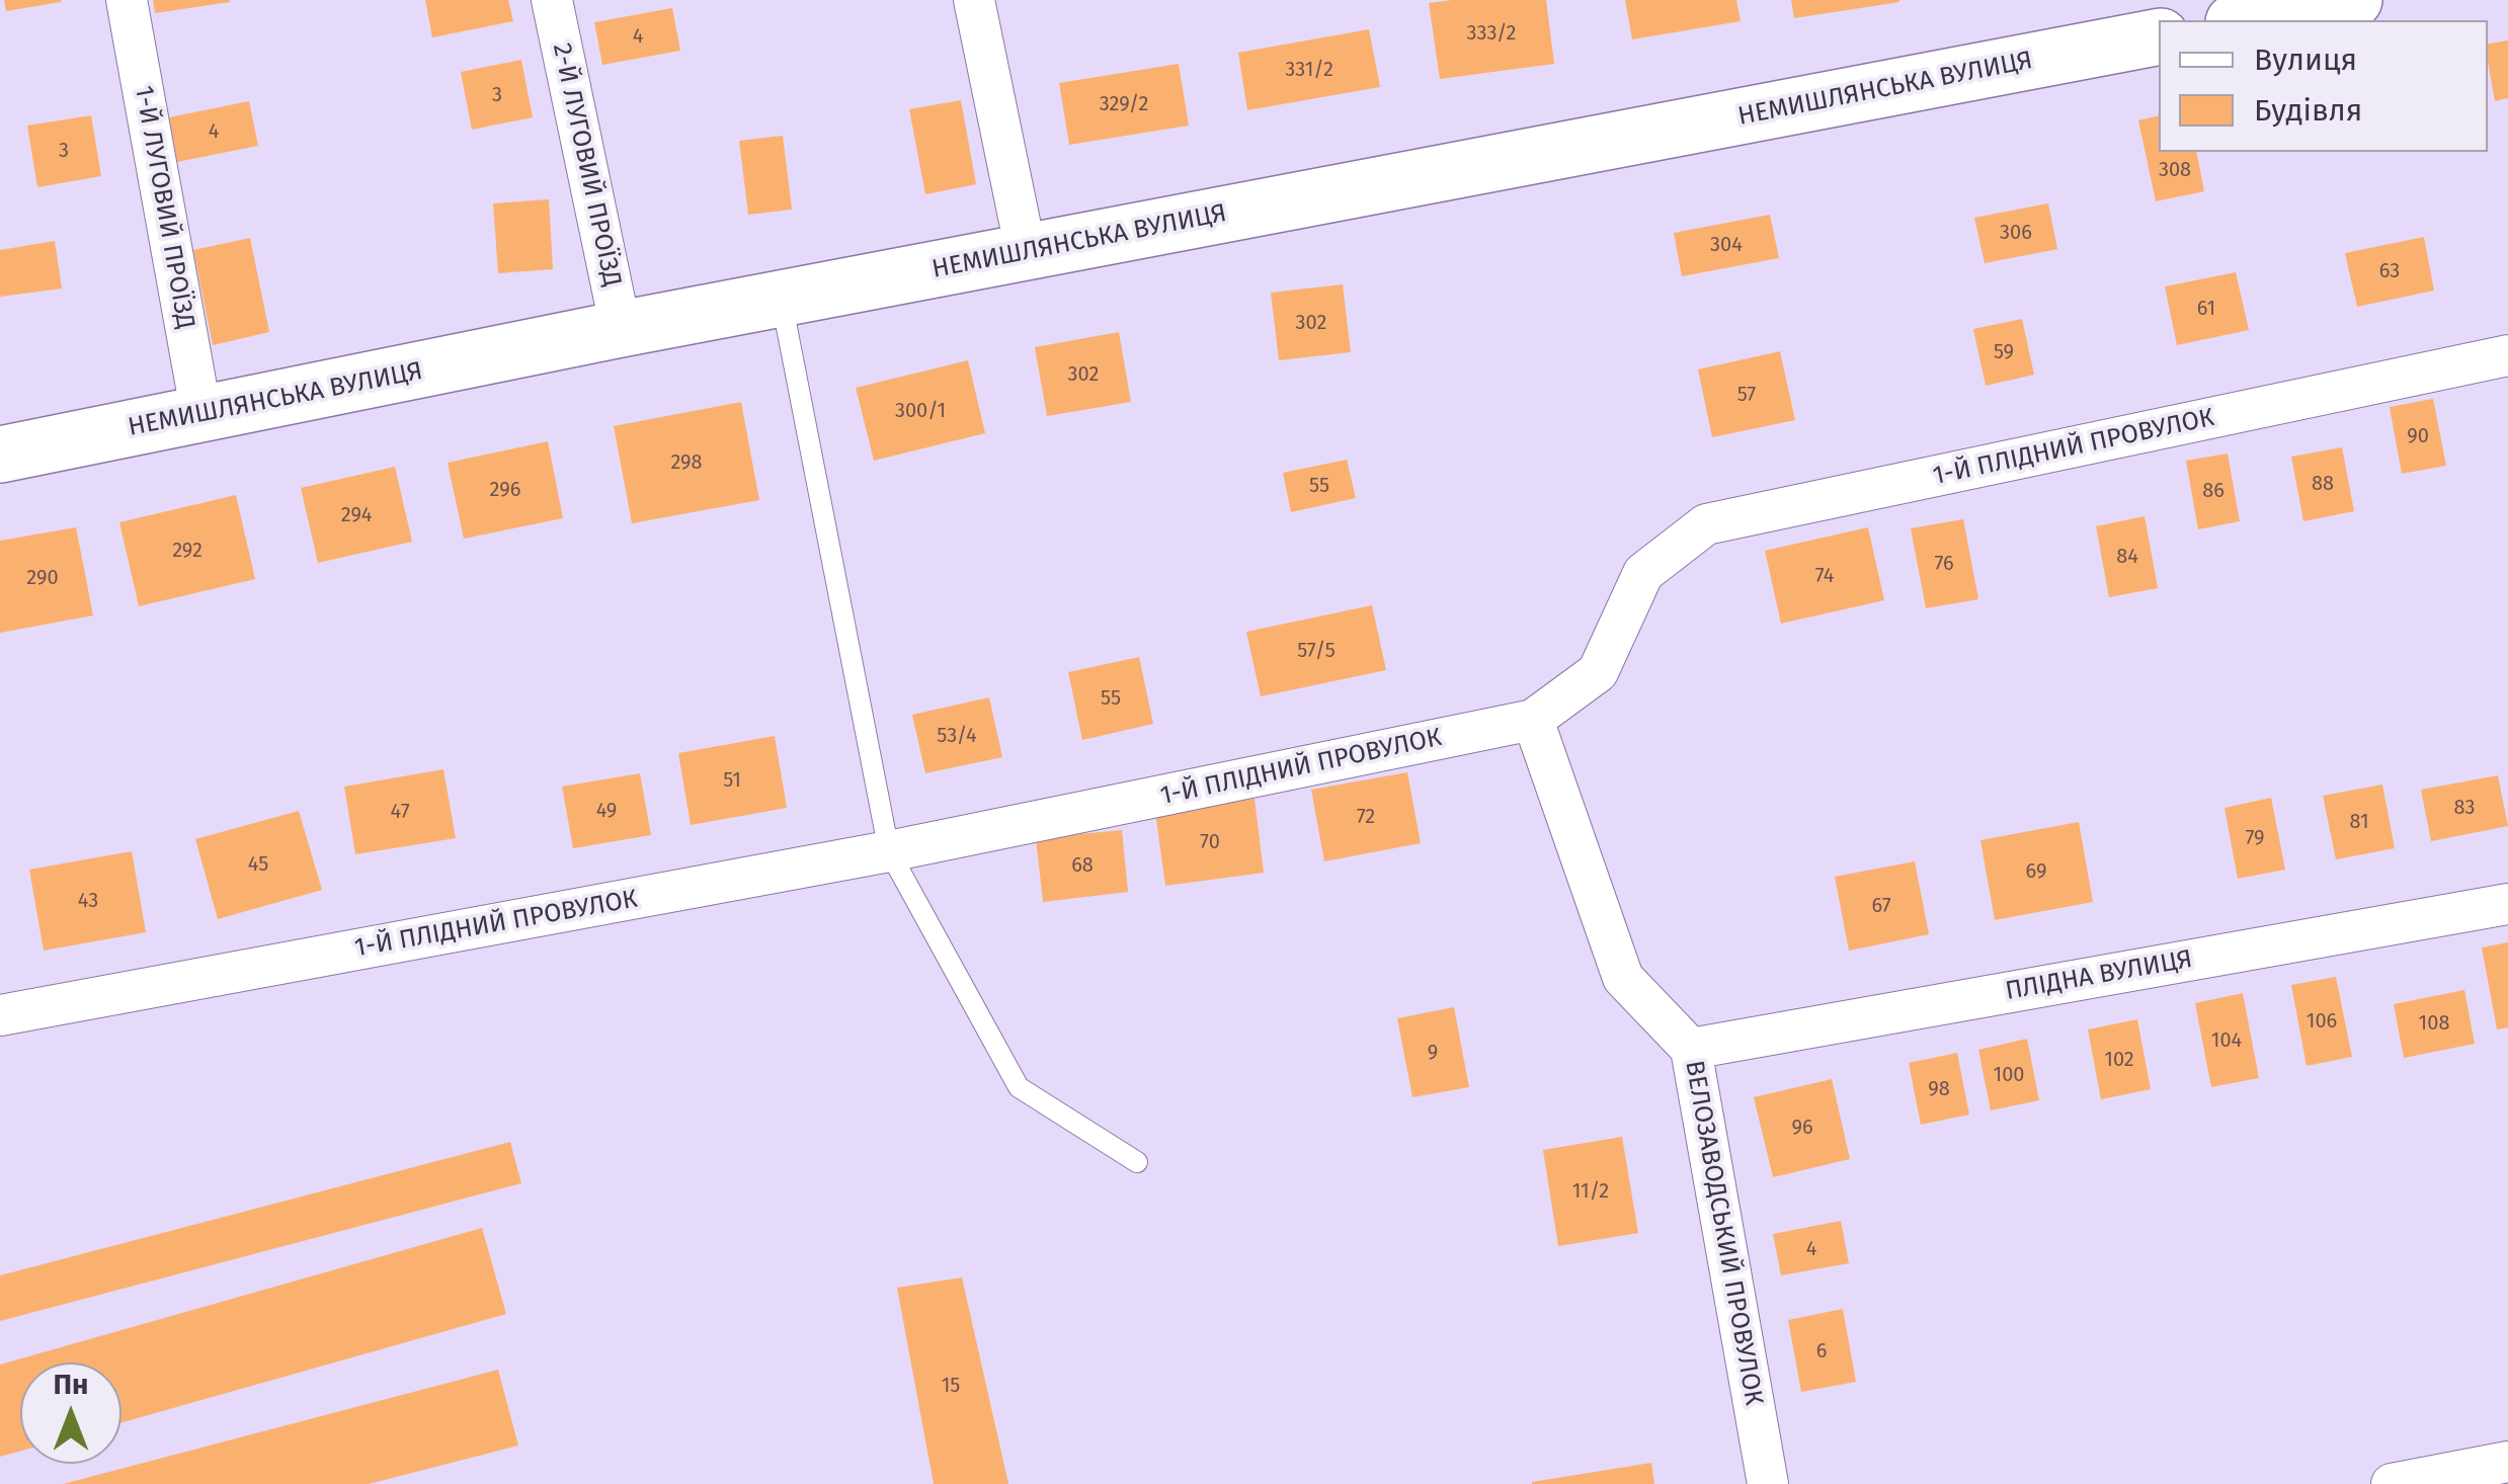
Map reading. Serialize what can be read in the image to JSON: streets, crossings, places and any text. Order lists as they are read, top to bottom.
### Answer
{
  "streets": {
    "street": [
      "НЕМИШЛЯНСЬКА ВУЛИЦЯ",
      "2-Й ЛУГОВИЙ ПРОЇЗД",
      "1-Й ЛУГОВИЙ ПРОЇЗД",
      "1-Й ПЛІДНИЙ ПРОВУЛОК",
      "ПЛІДНА ВУЛИЦЯ",
      "ВЕЛОЗАВОДСЬКИЙ ПРОВУЛОК"
    ]
  },
  "crossings": [
    ["НЕМИШЛЯНСЬКА ВУЛИЦЯ", "2-Й ЛУГОВИЙ ПРОЇЗД"],
    ["НЕМИШЛЯНСЬКА ВУЛИЦЯ", "1-Й ЛУГОВИЙ ПРОЇЗД"],
    ["1-Й ПЛІДНИЙ ПРОВУЛОК", "ВЕЛОЗАВОДСЬКИЙ ПРОВУЛОК"],
    ["ПЛІДНА ВУЛИЦЯ", "ВЕЛОЗАВОДСЬКИЙ ПРОВУЛОК"]
  ],
  "house_numbers": [
    "333/2",
    "4",
    "331/2",
    "3",
    "329/2",
    "4",
    "3",
    "308",
    "306",
    "304",
    "63",
    "61",
    "302",
    "59",
    "302",
    "57",
    "300/1",
    "90",
    "298",
    "88",
    "55",
    "296",
    "86",
    "294",
    "292",
    "84",
    "76",
    "74",
    "290",
    "57/5",
    "55",
    "53/4",
    "51",
    "83",
    "49",
    "47",
    "72",
    "81",
    "79",
    "70",
    "45",
    "68",
    "69",
    "43",
    "67",
    "106",
    "108",
    "104",
    "9",
    "102",
    "100",
    "98",
    "96",
    "11/2",
    "4",
    "6",
    "15"
  ],
  "legend": ["Вулиця", "Будівля"],
  "north": "top"
}
